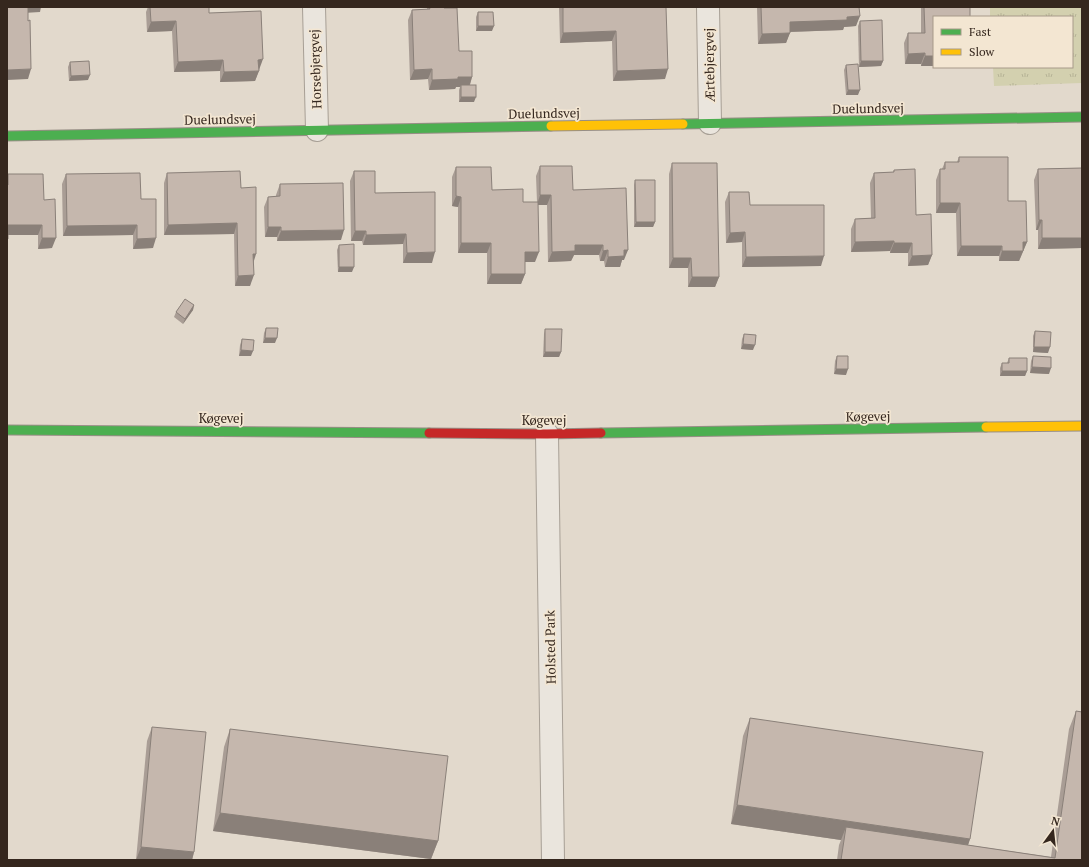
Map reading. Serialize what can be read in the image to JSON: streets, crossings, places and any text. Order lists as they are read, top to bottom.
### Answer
{
  "streets": {
    "street": [
      "Ærtebjergvej",
      "Horsebjergvej",
      "Duelundsvej",
      "Køgevej",
      "Holsted Park"
    ]
  },
  "crossings": [
    ["Ærtebjergvej", "Duelundsvej"],
    ["Horsebjergvej", "Duelundsvej"],
    ["Køgevej", "Holsted Park"]
  ],
  "legend": ["Fast", "Slow"],
  "north": "top"
}
